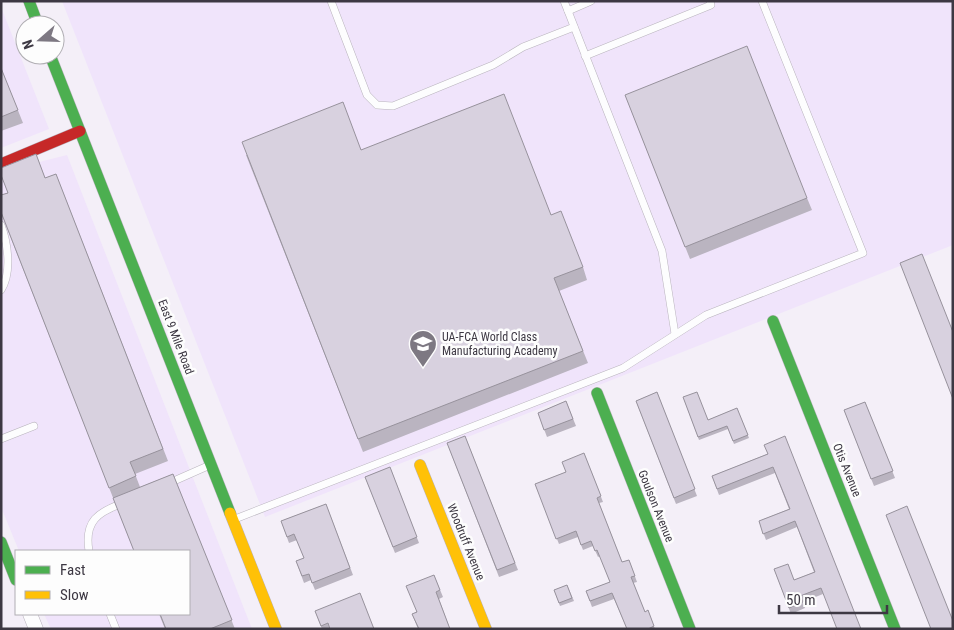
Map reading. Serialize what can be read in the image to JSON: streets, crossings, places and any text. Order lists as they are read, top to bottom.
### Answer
{
  "streets": {
    "street": [
      "East 9 Mile Road",
      "Otis Avenue",
      "Goulson Avenue",
      "Woodruff Avenue"
    ]
  },
  "places": {
    "school or university": ["UA-FCA World Class Manufacturing Academy"]
  },
  "legend": ["Fast", "Slow"],
  "scale_bar": "50 m",
  "north": "left"
}
